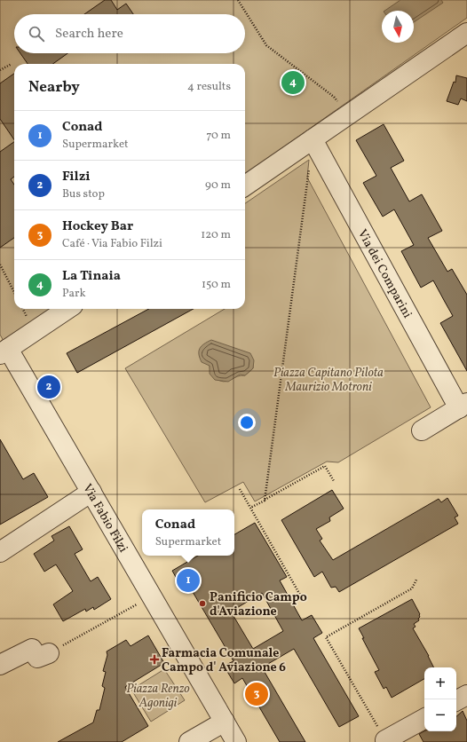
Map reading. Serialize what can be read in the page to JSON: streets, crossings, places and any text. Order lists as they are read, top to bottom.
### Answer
{
  "streets": {
    "street": ["Via dei Comparini", "Via Fabio Filzi"]
  },
  "parks": ["Piazza Capitano Pilota Maurizio Motroni", "Piazza Renzo Agonigi"],
  "places": {
    "other": ["Panificio Campo d'Aviazione"],
    "health": ["Farmacia Comunale Campo d' Aviazione 6"]
  },
  "north": "bottom",
  "page": {
    "search": "Search here",
    "heading": ["Nearby", "4 results"],
    "pins": [
      "4",
      "2",
      "1",
      "3"
    ],
    "list": [
      {
        "mark": "1",
        "name": "Conad",
        "note": "Supermarket",
        "value": "70 m"
      },
      {
        "mark": "2",
        "name": "Filzi",
        "note": "Bus stop",
        "value": "90 m"
      },
      {
        "mark": "3",
        "name": "Hockey Bar",
        "note": "Café · Via Fabio Filzi",
        "value": "120 m"
      },
      {
        "mark": "4",
        "name": "La Tinaia",
        "note": "Park",
        "value": "150 m"
      }
    ],
    "popup": ["Conad", "Supermarket"],
    "map_buttons": ["+", "−"]
  }
}
